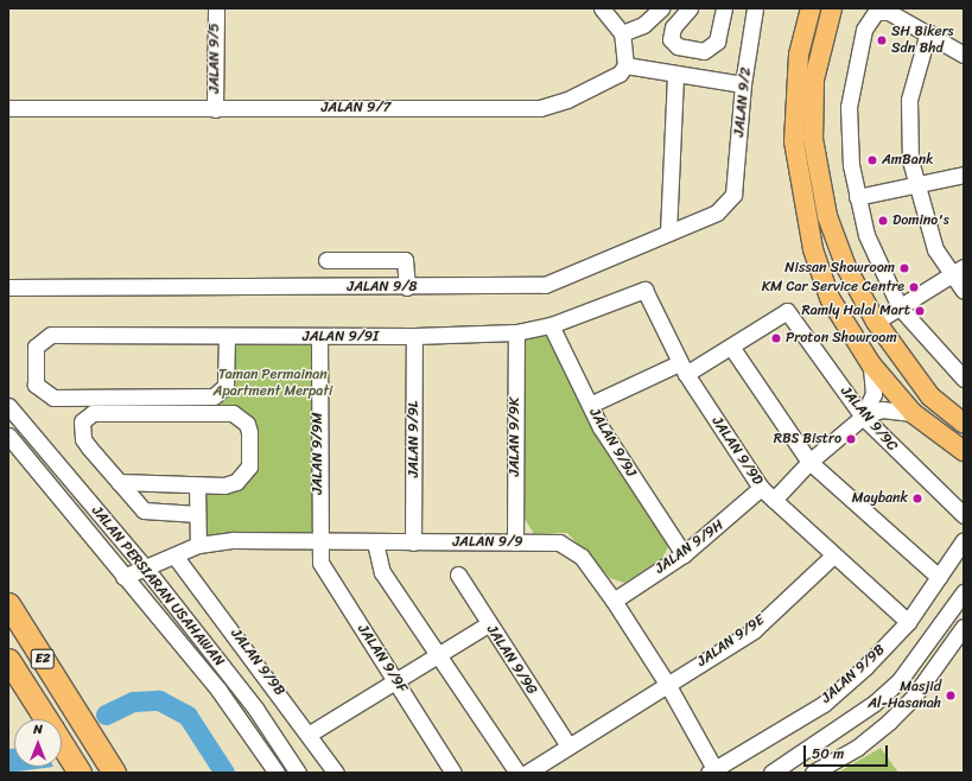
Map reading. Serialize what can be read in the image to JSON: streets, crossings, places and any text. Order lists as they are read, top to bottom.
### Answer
{
  "streets": {
    "highway": ["E2"],
    "street": [
      "JALAN 9/5",
      "JALAN 9/2",
      "JALAN 9/7",
      "JALAN 9/8",
      "JALAN 9/9I",
      "JALAN 9/9C",
      "JALAN 9/9K",
      "JALAN 9/9L",
      "JALAN 9/9J",
      "JALAN 9/9D",
      "JALAN 9/9M",
      "JALAN 9/9",
      "JALAN 9/9H",
      "JALAN PERSIARAN USAHAWAN",
      "JALAN 9/9E",
      "JALAN 9/9F",
      "JALAN 9/9G",
      "JALAN 9/9B"
    ]
  },
  "crossings": [
    ["JALAN 9/5", "JALAN 9/7"],
    ["JALAN 9/2", "JALAN 9/8"],
    ["JALAN 9/9I", "JALAN 9/9K"],
    ["JALAN 9/9I", "JALAN 9/9L"],
    ["JALAN 9/9I", "JALAN 9/9J"],
    ["JALAN 9/9I", "JALAN 9/9D"],
    ["JALAN 9/9I", "JALAN 9/9M"],
    ["JALAN 9/9K", "JALAN 9/9"],
    ["JALAN 9/9L", "JALAN 9/9"],
    ["JALAN 9/9J", "JALAN 9/9H"],
    ["JALAN 9/9D", "JALAN 9/9H"],
    ["JALAN 9/9D", "JALAN 9/9E"],
    ["JALAN 9/9D", "JALAN 9/9B"],
    ["JALAN 9/9M", "JALAN 9/9"],
    ["JALAN 9/9M", "JALAN 9/9F"],
    ["JALAN 9/9", "JALAN 9/9H"],
    ["JALAN 9/9", "JALAN PERSIARAN USAHAWAN"],
    ["JALAN 9/9", "JALAN 9/9E"],
    ["JALAN 9/9", "JALAN 9/9F"],
    ["JALAN 9/9", "JALAN 9/9B"]
  ],
  "parks": ["Taman Permainan Apartment Merpati"],
  "places": [
    "SH Bikers Sdn Bhd",
    "AmBank",
    "Domino's",
    "Nissan Showroom",
    "KM Car Service Centre",
    "Ramly Halal Mart",
    "Proton Showroom",
    "RBS Bistro",
    "Maybank",
    "Masjid Al-Hasanah"
  ],
  "scale_bar": "50 m",
  "north": "top"
}
